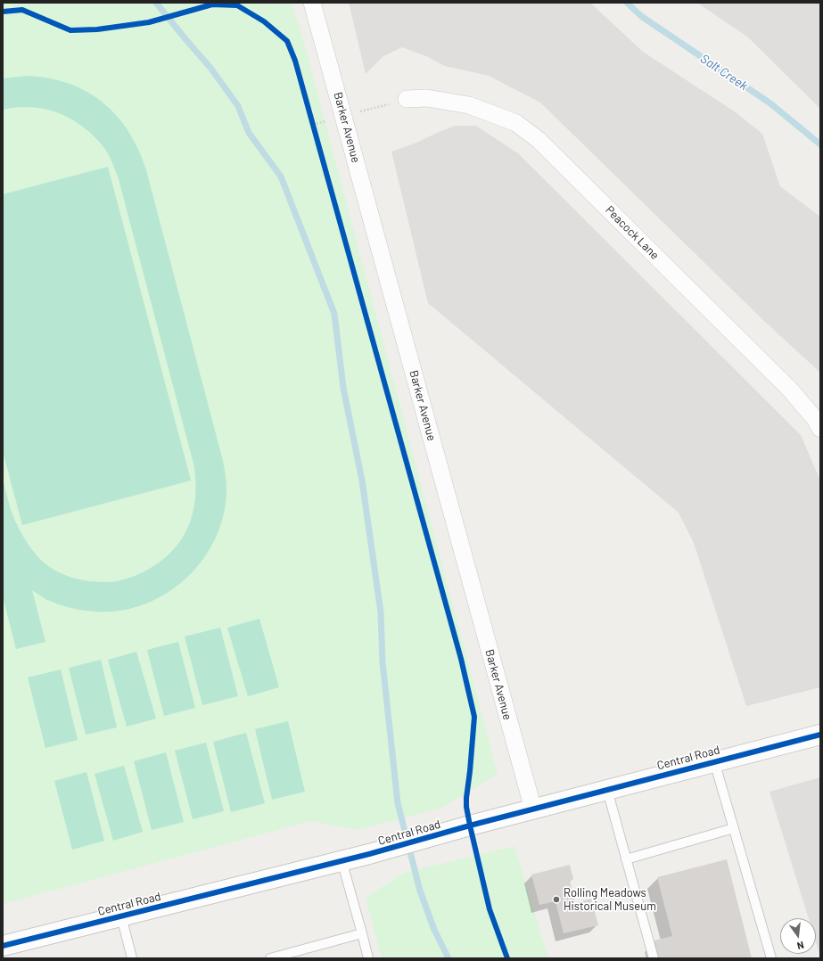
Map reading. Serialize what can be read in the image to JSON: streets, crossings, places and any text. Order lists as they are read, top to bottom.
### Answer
{
  "streets": {
    "street": ["Barker Avenue", "Peacock Lane", "Central Road"]
  },
  "crossings": [
    ["Barker Avenue", "Central Road"]
  ],
  "water": ["Salt Creek"],
  "places": ["Rolling Meadows Historical Museum"],
  "north": "bottom"
}
